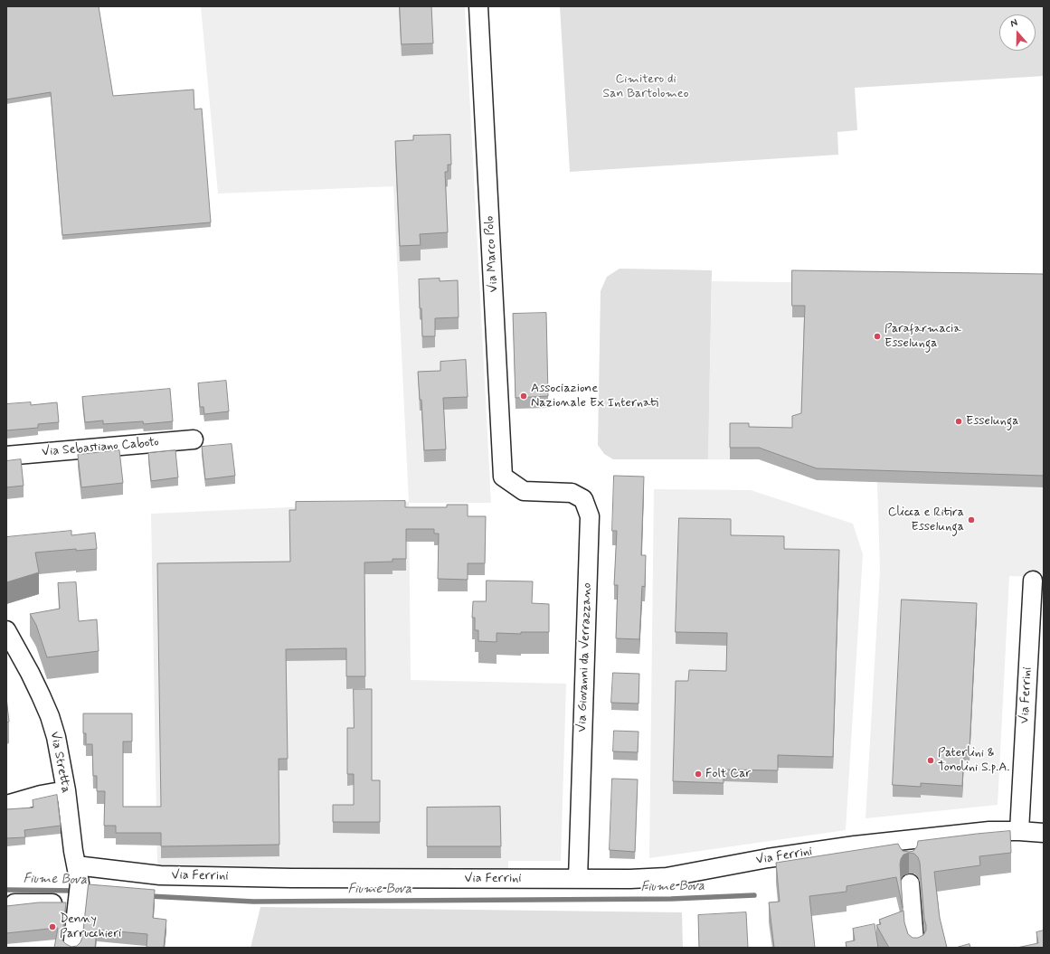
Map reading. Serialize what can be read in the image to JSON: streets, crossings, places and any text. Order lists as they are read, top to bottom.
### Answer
{
  "streets": {
    "street": [
      "Via Marco Polo",
      "Via Sebastiano Caboto",
      "Via Giovanni da Verrazzano",
      "Via Ferrini",
      "Via Stretta"
    ]
  },
  "crossings": [
    ["Via Marco Polo", "Via Giovanni da Verrazzano"],
    ["Via Giovanni da Verrazzano", "Via Ferrini"],
    ["Via Ferrini", "Via Stretta"]
  ],
  "water": ["Fiume Bova"],
  "parks": ["Cimitero di San Bartolomeo"],
  "places": [
    "Parafarmacia Esselunga",
    "Associazione Nazionale Ex Internati",
    "Esselunga",
    "Clicca e Ritira Esselunga",
    "Paterlini & Tonolini S.p.A.",
    "Folt Car",
    "Denny Parrucchieri"
  ],
  "north": "top"
}
